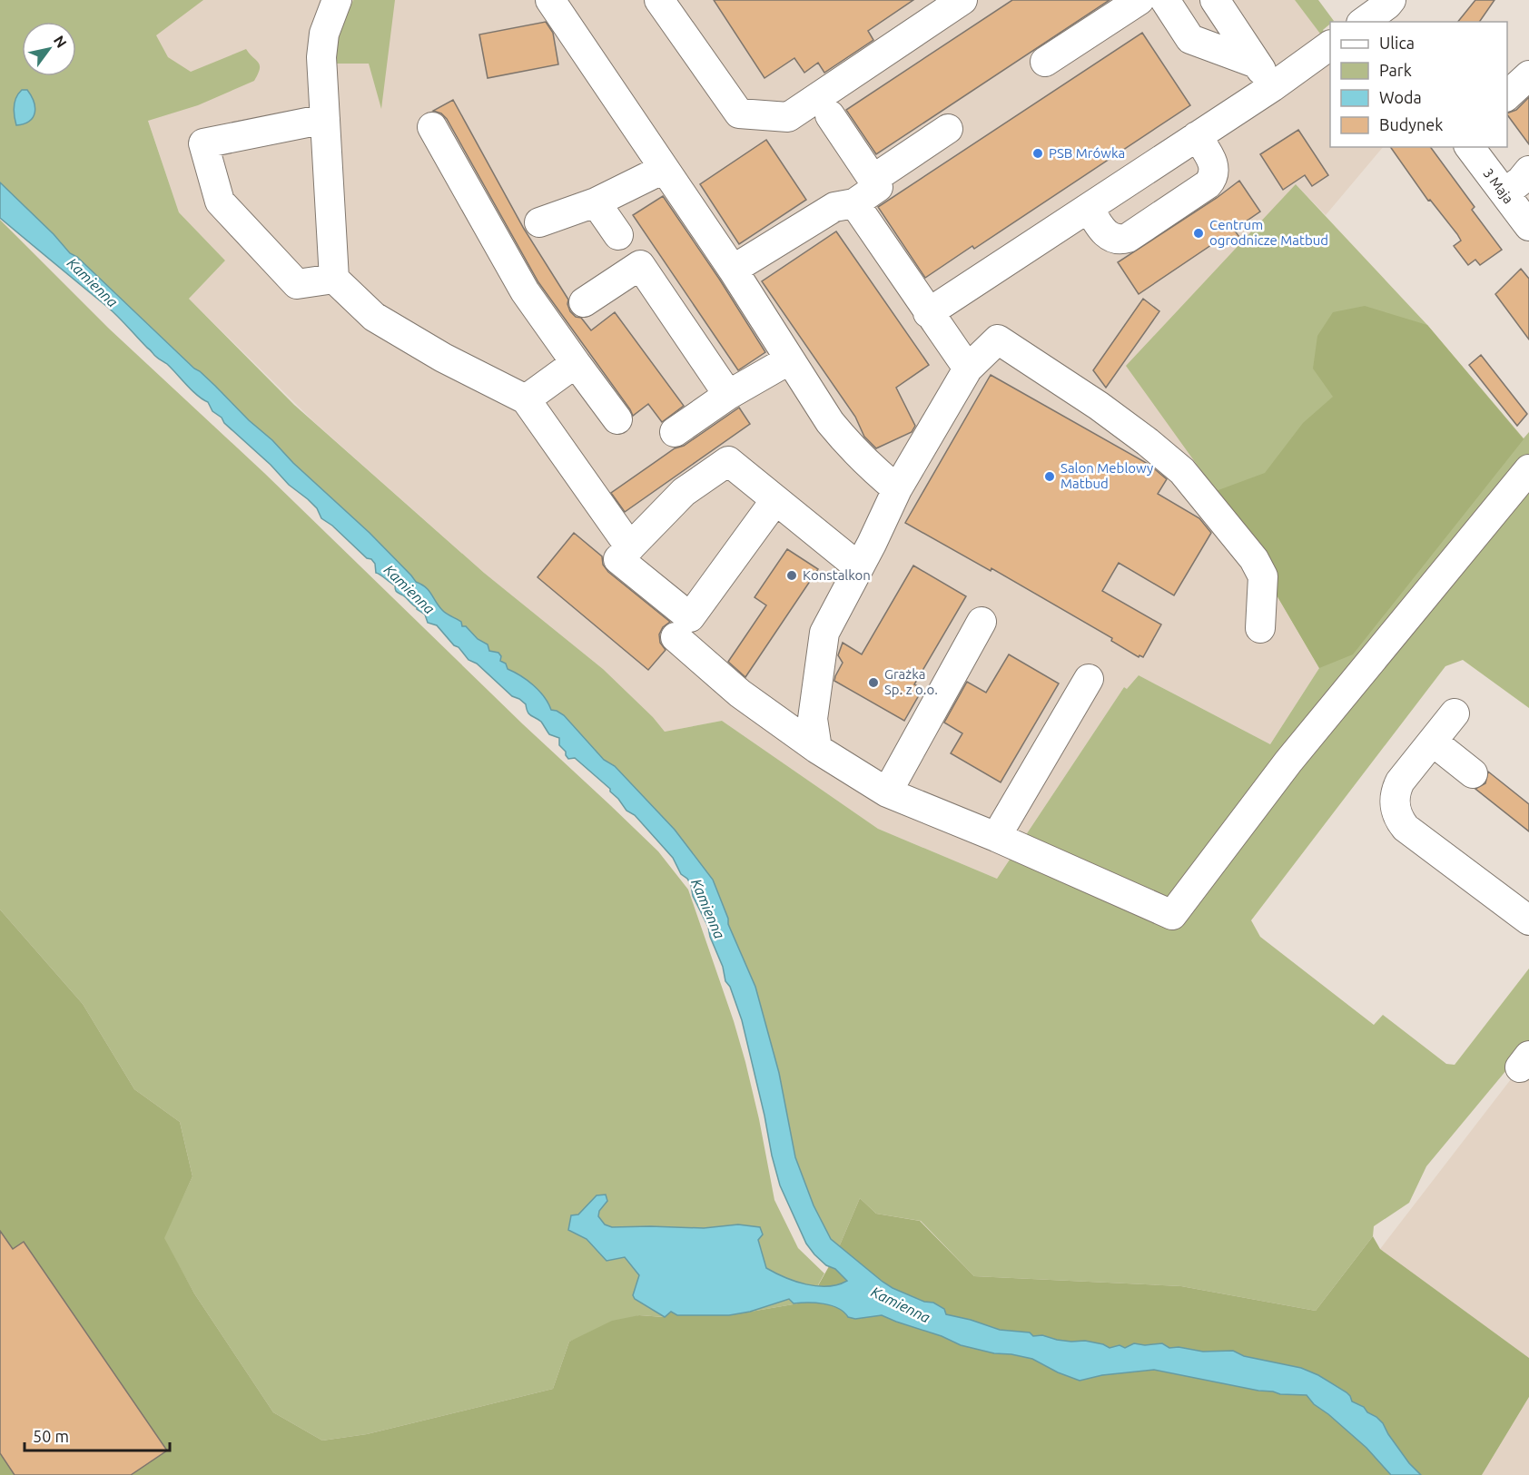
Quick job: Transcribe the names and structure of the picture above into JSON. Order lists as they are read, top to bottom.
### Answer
{
  "streets": {
    "street": ["3 Maja"]
  },
  "water": ["Kamienna"],
  "places": [
    "PSB Mrówka",
    "Centrum ogrodnicze Matbud",
    "Salon Meblowy Matbud",
    "Konstalkon",
    "Grażka Sp. z o.o."
  ],
  "legend": [
    "Ulica",
    "Park",
    "Woda",
    "Budynek"
  ],
  "scale_bar": "50 m",
  "north": "top right"
}
